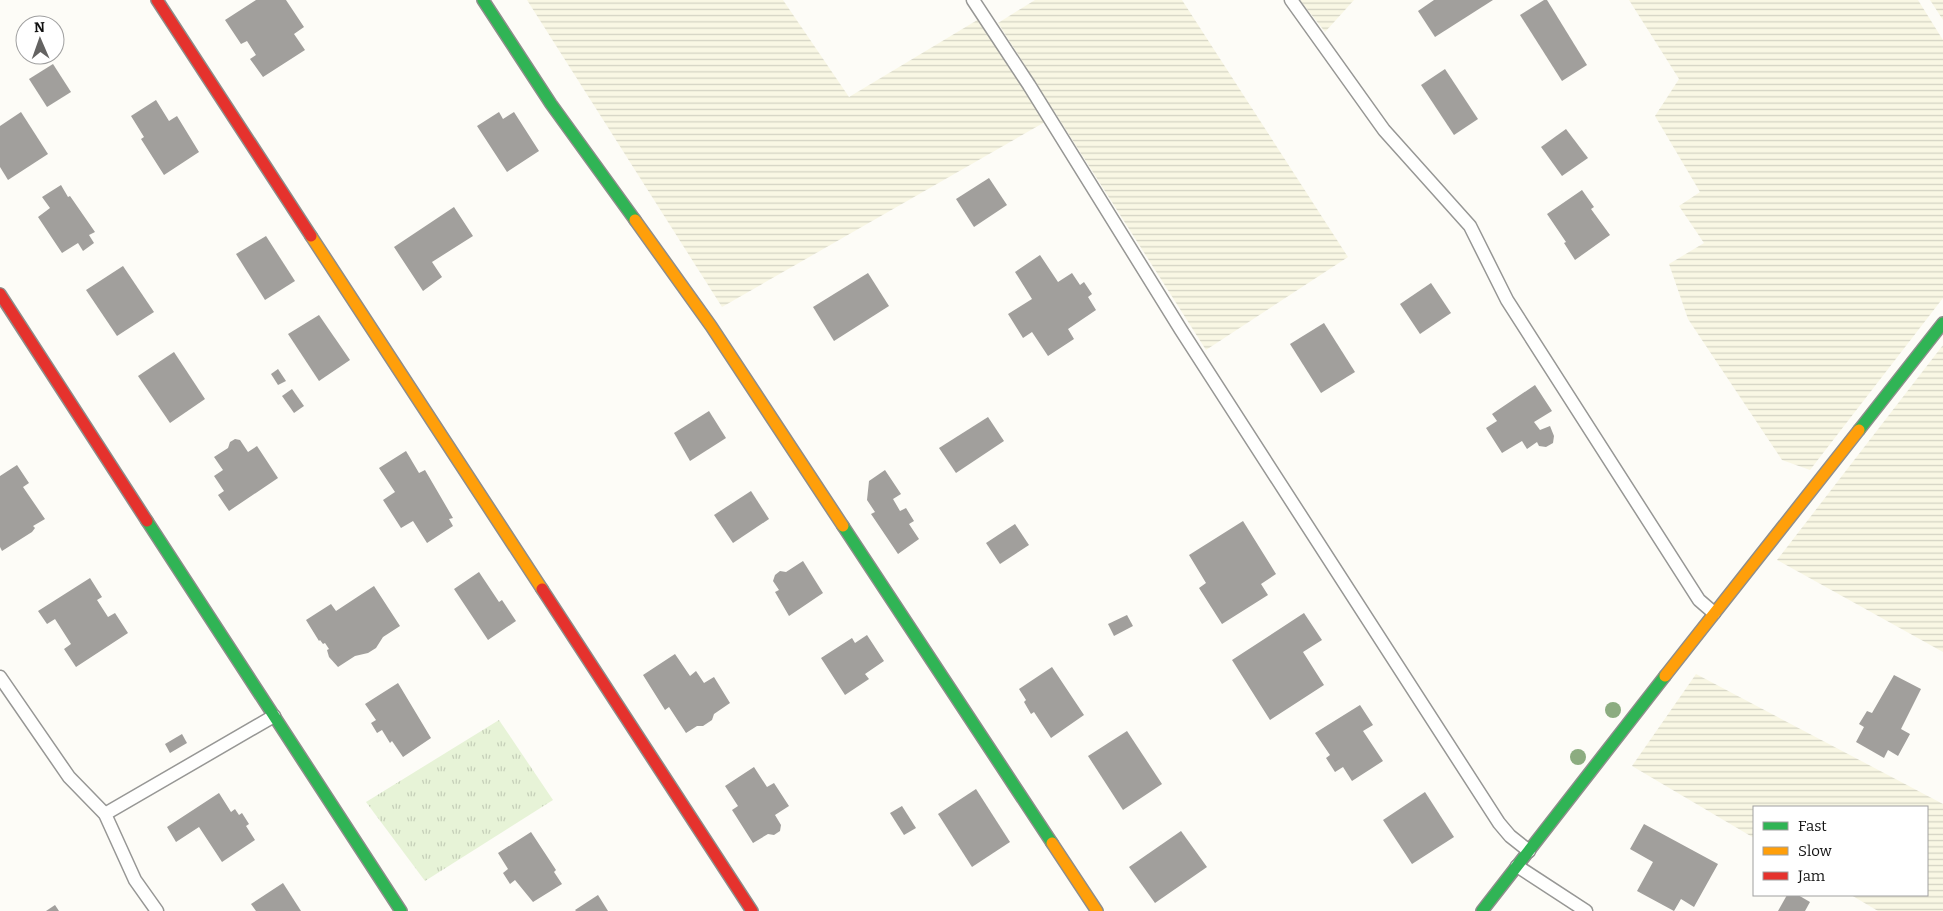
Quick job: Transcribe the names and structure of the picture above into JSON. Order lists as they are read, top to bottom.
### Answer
{
  "legend": ["Fast", "Slow", "Jam"],
  "north": "top"
}
